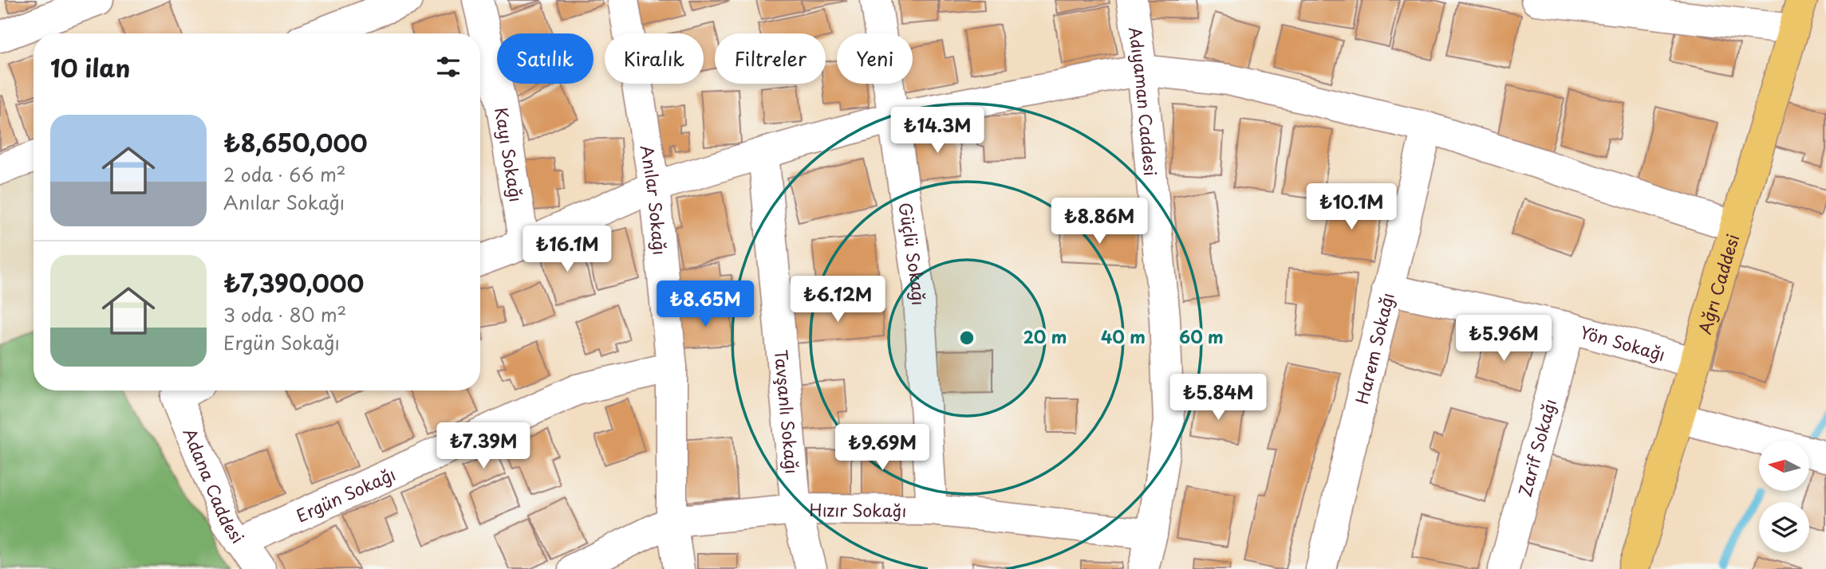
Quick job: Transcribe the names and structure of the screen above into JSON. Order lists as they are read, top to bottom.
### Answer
{
  "streets": {
    "main road": ["Ağrı Caddesi"],
    "street": [
      "Adıyaman Caddesi",
      "Kayı Sokağı",
      "Anılar Sokağı",
      "Güçlü Sokağı",
      "Yön Sokağı",
      "Harem Sokağı",
      "Tavşanlı Sokağı",
      "Zarif Sokağı",
      "Adana Caddesi",
      "Ergün Sokağı",
      "Hızır Sokağı"
    ]
  },
  "crossings": [
    ["Adıyaman Caddesi", "Hızır Sokağı"],
    ["Anılar Sokağı", "Ergün Sokağı"],
    ["Anılar Sokağı", "Hızır Sokağı"],
    ["Güçlü Sokağı", "Hızır Sokağı"],
    ["Ağrı Caddesi", "Yön Sokağı"],
    ["Yön Sokağı", "Harem Sokağı"],
    ["Yön Sokağı", "Zarif Sokağı"],
    ["Tavşanlı Sokağı", "Hızır Sokağı"],
    ["Adana Caddesi", "Ergün Sokağı"]
  ],
  "north": "left",
  "page": {
    "chip": [
      "Satılık",
      "Kiralık",
      "Filtreler",
      "Yeni"
    ],
    "heading": "10 ilan",
    "list": [
      {
        "name": "₺8,650,000",
        "note": "2 oda · 66 m² · Anılar Sokağı"
      },
      {
        "name": "₺7,390,000",
        "note": "3 oda · 80 m² · Ergün Sokağı"
      }
    ],
    "price": [
      "₺14.3M",
      "₺10.1M",
      "₺8.86M",
      "₺16.1M",
      "₺6.12M",
      "₺8.65M",
      "₺5.96M",
      "₺5.84M",
      "₺7.39M",
      "₺9.69M"
    ]
  },
  "rings": ["20 m", "40 m", "60 m"]
}
